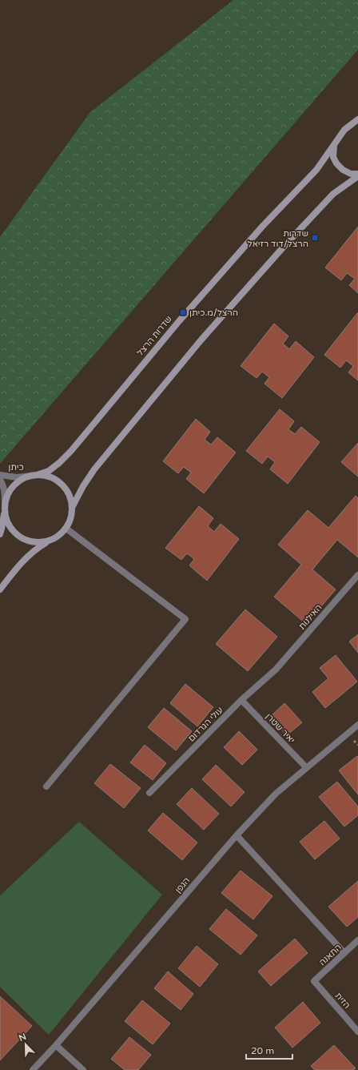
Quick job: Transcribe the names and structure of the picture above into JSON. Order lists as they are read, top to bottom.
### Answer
{
  "streets": {
    "main road": ["שדרות הרצל"],
    "street": [
      "כיתן",
      "האילנות",
      "עולי הגרדום",
      "יאיר שטרן",
      "הגפן",
      "התאנה",
      "הזית"
    ]
  },
  "crossings": [
    ["שדרות הרצל", "כיתן"],
    ["האילנות", "עולי הגרדום"],
    ["עולי הגרדום", "יאיר שטרן"],
    ["יאיר שטרן", "הגפן"],
    ["התאנה", "הזית"]
  ],
  "places": {
    "transit": ["שדרות הרצל/דוד רזיאל", "הרצל/מ.כיתן"]
  },
  "scale_bar": "20 m",
  "north": "top left"
}
